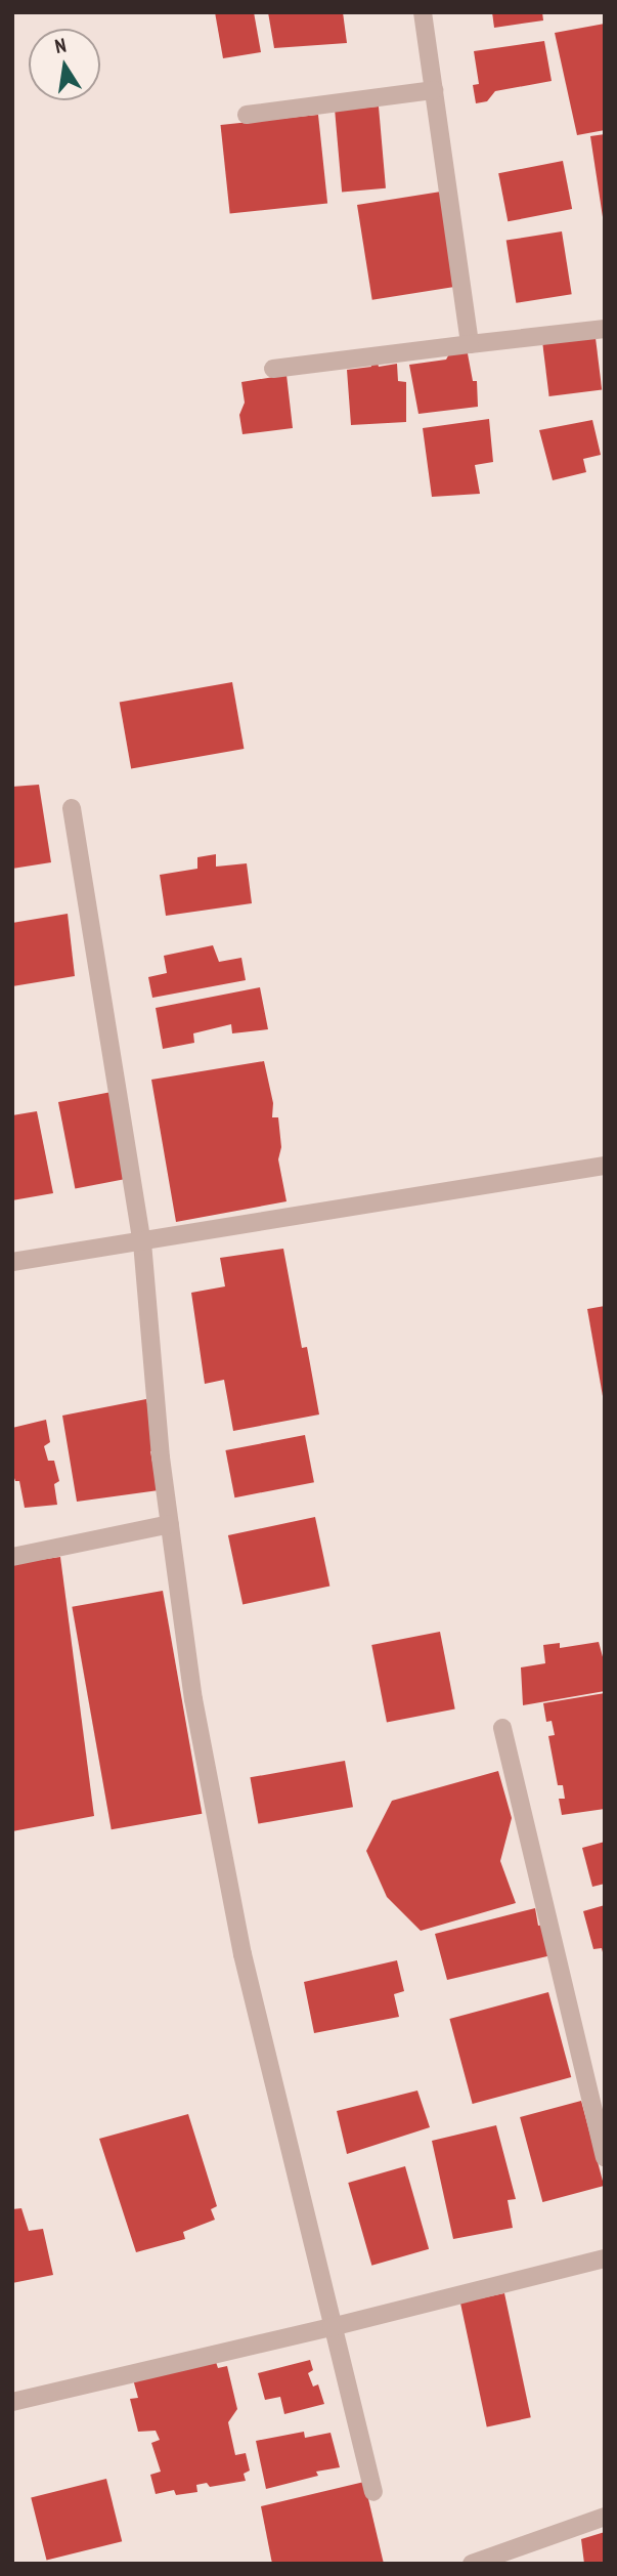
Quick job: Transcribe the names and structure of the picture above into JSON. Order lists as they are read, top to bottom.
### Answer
{
  "north": "top"
}
